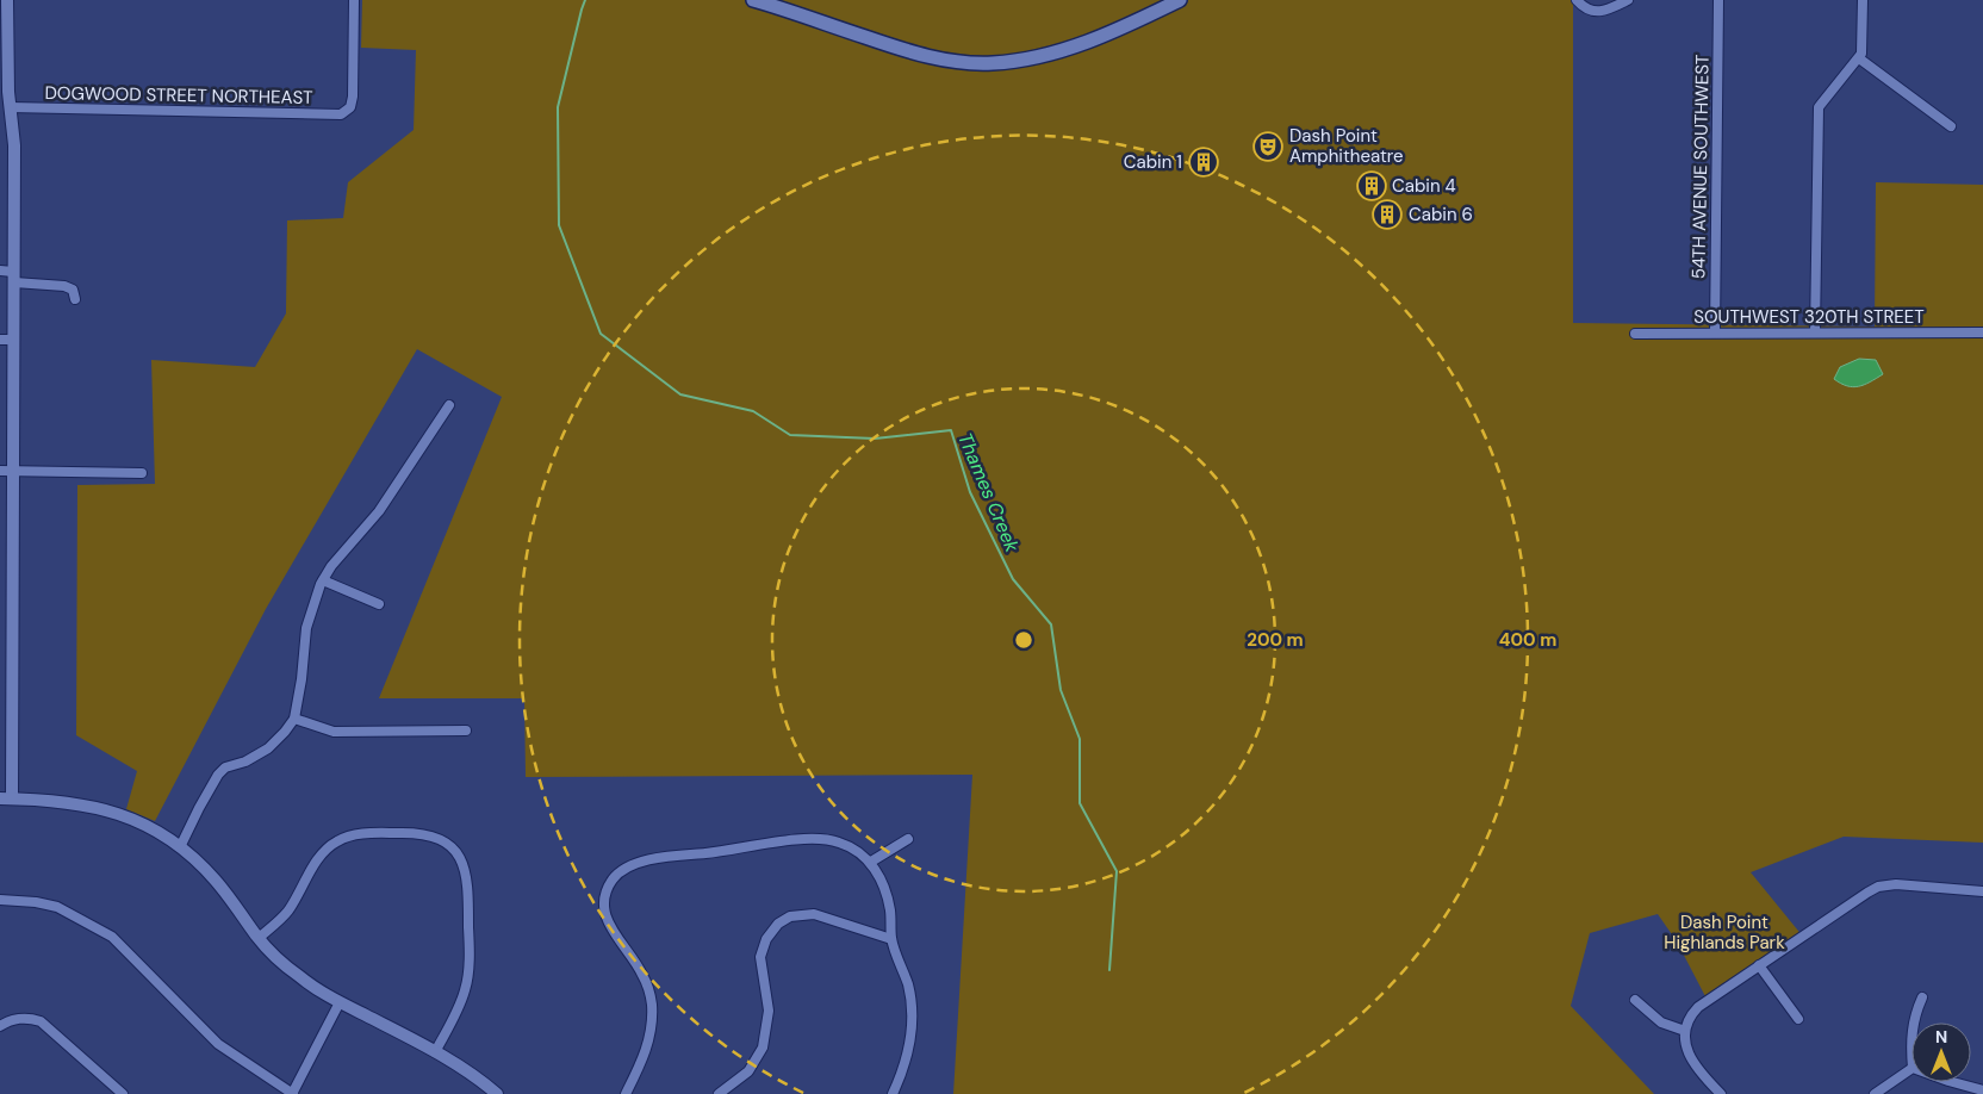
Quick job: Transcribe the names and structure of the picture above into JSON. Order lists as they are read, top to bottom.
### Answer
{
  "streets": {
    "street": ["DOGWOOD STREET NORTHEAST", "54TH AVENUE SOUTHWEST", "SOUTHWEST 320TH STREET"]
  },
  "crossings": [
    ["54TH AVENUE SOUTHWEST", "SOUTHWEST 320TH STREET"]
  ],
  "water": ["Thames Creek"],
  "parks": ["Dash Point Highlands Park"],
  "places": {
    "theatre": ["Dash Point Amphitheatre"],
    "building": ["Cabin 1", "Cabin 4", "Cabin 6"]
  },
  "north": "top",
  "rings": ["200 m", "400 m"]
}
